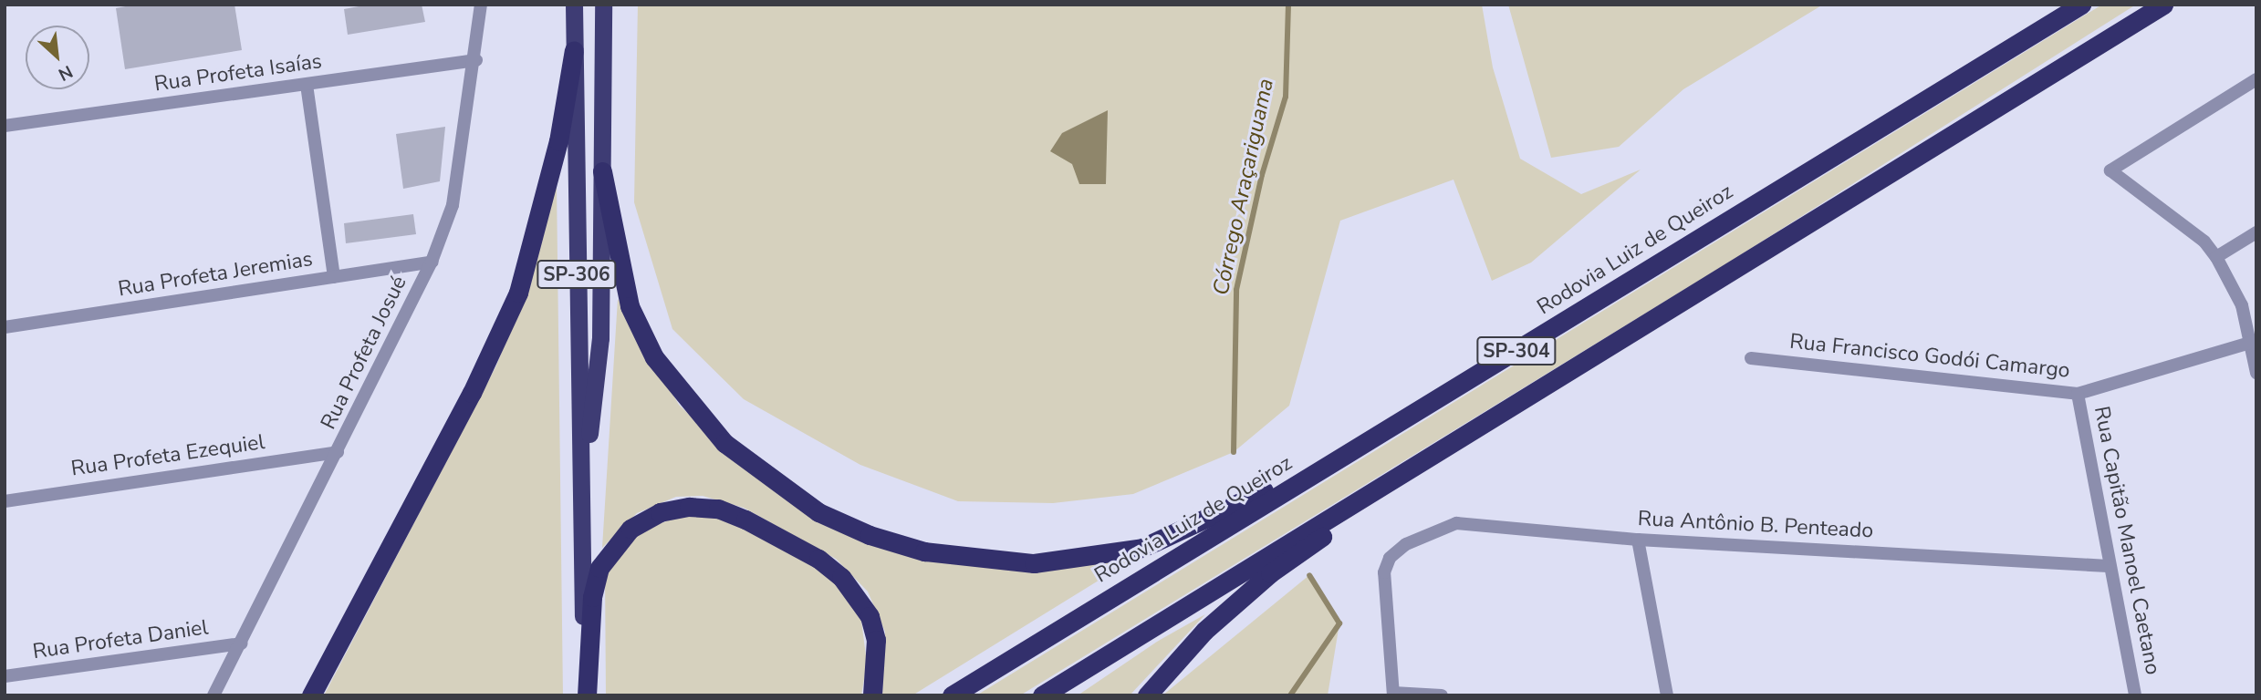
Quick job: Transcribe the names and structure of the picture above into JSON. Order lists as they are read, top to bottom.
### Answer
{
  "streets": {
    "highway": ["Rodovia Luiz de Queiroz", "SP-306", "SP-304"],
    "street": [
      "Rua Profeta Isaías",
      "Rua Profeta Jeremias",
      "Rua Profeta Josué",
      "Rua Francisco Godói Camargo",
      "Rua Profeta Ezequiel",
      "Rua Antônio B. Penteado",
      "Rua Capitão Manoel Caetano",
      "Rua Profeta Daniel"
    ]
  },
  "crossings": [
    ["Rua Profeta Isaías", "Rua Profeta Josué"],
    ["Rua Profeta Jeremias", "Rua Profeta Josué"],
    ["Rua Profeta Josué", "Rua Profeta Ezequiel"],
    ["Rua Profeta Josué", "Rua Profeta Daniel"],
    ["Rua Francisco Godói Camargo", "Rua Capitão Manoel Caetano"],
    ["Rua Antônio B. Penteado", "Rua Capitão Manoel Caetano"]
  ],
  "water": ["Córrego Araçariguama"],
  "north": "bottom right"
}
